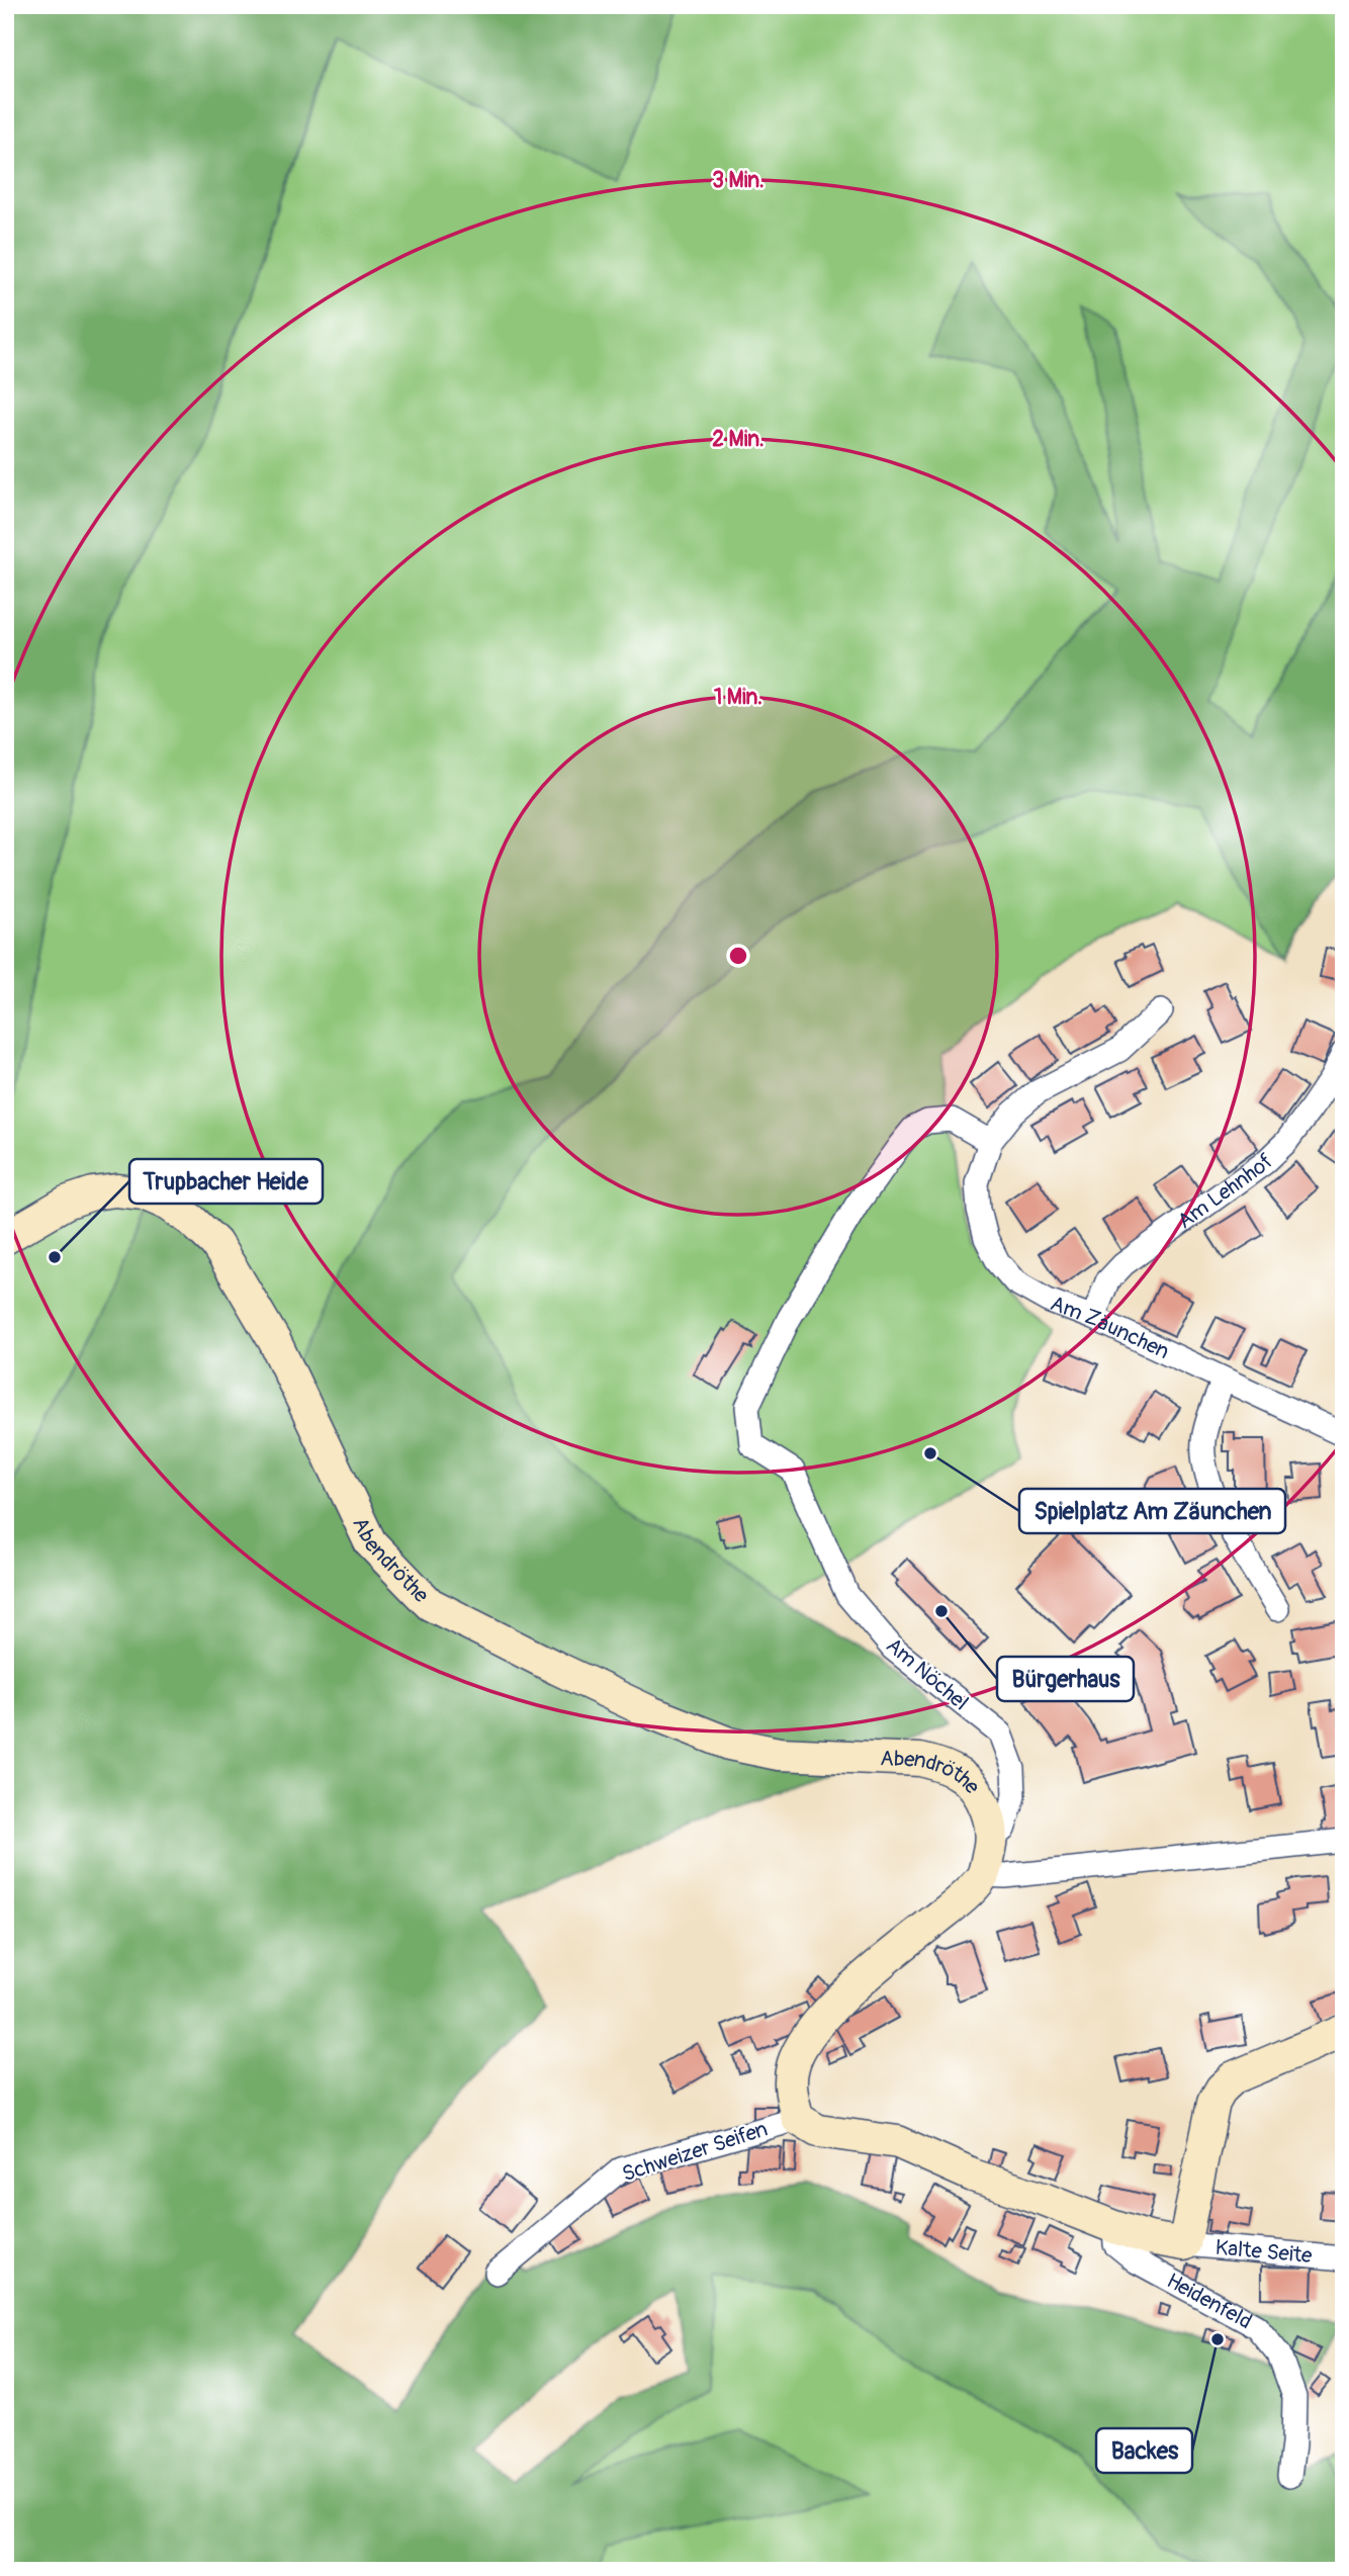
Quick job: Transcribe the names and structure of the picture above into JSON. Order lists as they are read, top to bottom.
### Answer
{
  "streets": {
    "street": [
      "Am Lehnhof",
      "Am Zäunchen",
      "Abendröthe",
      "Am Nöchel",
      "Schweizer Seifen",
      "Kalte Seite",
      "Heidenfeld"
    ]
  },
  "crossings": [
    ["Am Lehnhof", "Am Zäunchen"],
    ["Am Zäunchen", "Am Nöchel"],
    ["Abendröthe", "Am Nöchel"]
  ],
  "places": [
    "Trupbacher Heide",
    "Spielplatz Am Zäunchen",
    "Bürgerhaus",
    "Backes"
  ],
  "rings": ["3 Min.", "2 Min.", "1 Min."]
}
